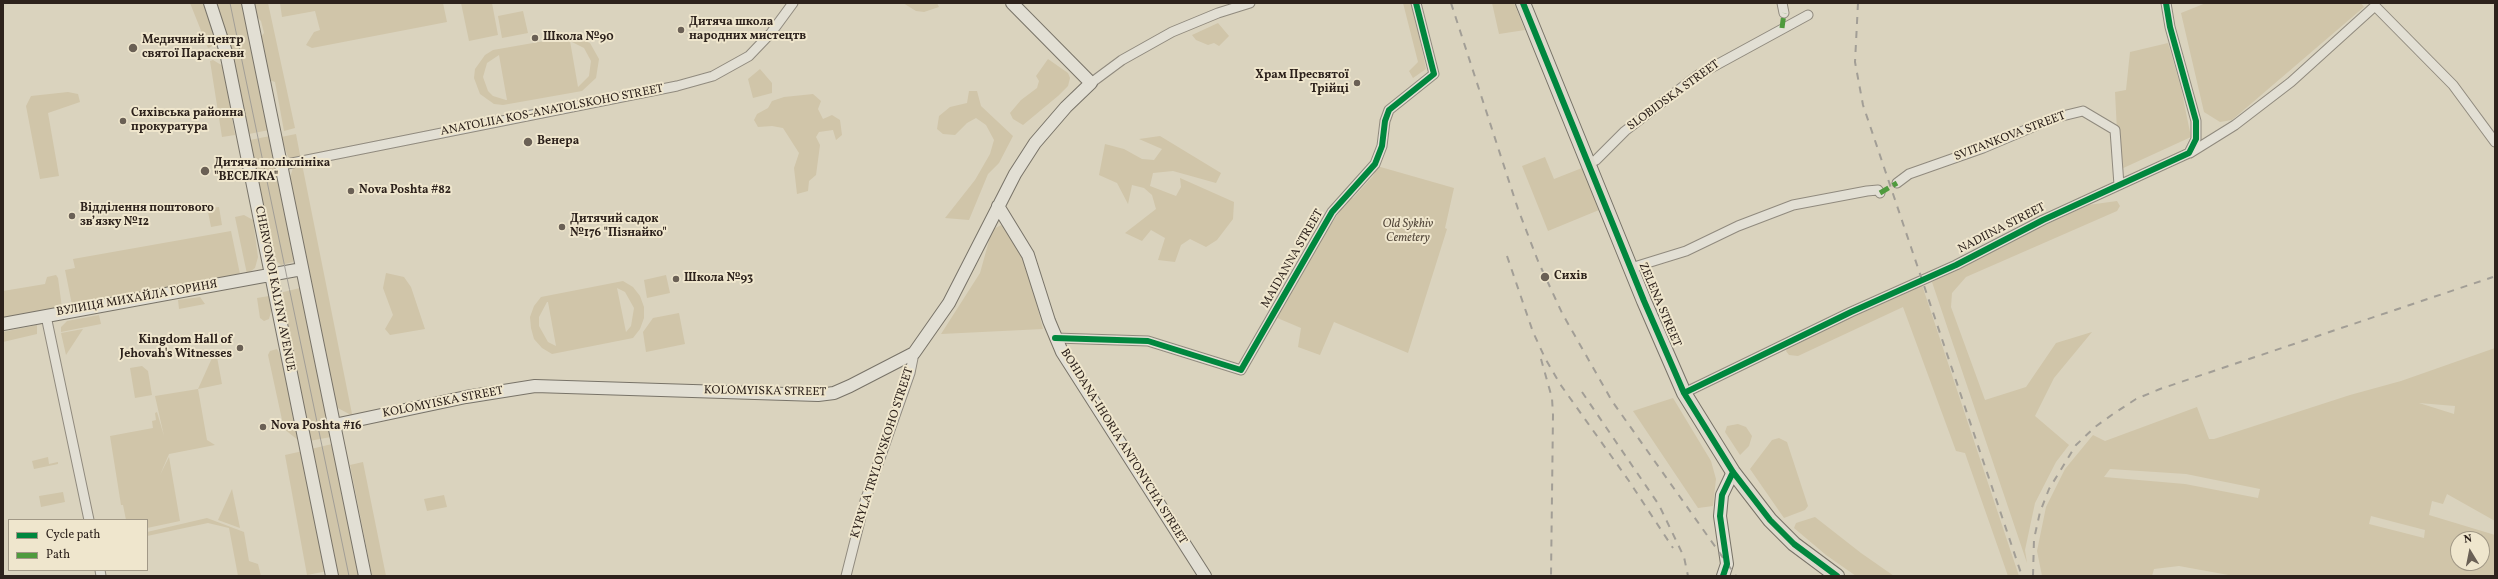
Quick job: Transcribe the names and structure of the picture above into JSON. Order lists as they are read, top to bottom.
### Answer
{
  "streets": {
    "main road": [
      "CHERVONOI KALYNY AVENUE",
      "ВУЛИЦЯ МИХАЙЛА ГОРИНЯ",
      "ZELENA STREET",
      "KOLOMYISKA STREET",
      "BOHDANA-IHORIA ANTONYCHA STREET"
    ],
    "street": [
      "SLOBIDSKA STREET",
      "ANATOLIIA KOS-ANATOLSKOHO STREET",
      "SVITANKOVA STREET",
      "NADIINA STREET",
      "MAIDANNA STREET",
      "KYRYLA TRYLOVSKOHO STREET"
    ]
  },
  "crossings": [
    ["SLOBIDSKA STREET", "ZELENA STREET"],
    ["SVITANKOVA STREET", "NADIINA STREET"],
    ["NADIINA STREET", "ZELENA STREET"],
    ["MAIDANNA STREET", "BOHDANA-IHORIA ANTONYCHA STREET"],
    ["CHERVONOI KALYNY AVENUE", "ВУЛИЦЯ МИХАЙЛА ГОРИНЯ"],
    ["KOLOMYISKA STREET", "BOHDANA-IHORIA ANTONYCHA STREET"],
    ["KOLOMYISKA STREET", "KYRYLA TRYLOVSKOHO STREET"]
  ],
  "parks": ["Old Sykhiv Cemetery"],
  "places": [
    "Дитяча школа народних мистецтв",
    "Школа №90",
    "Медичний центр святої Параскеви",
    "Храм Пресвятої Трійці",
    "Сихівська районна прокуратура",
    "Венера",
    "Дитяча поліклініка \"ВЕСЕЛКА\"",
    "Nova Poshta #82",
    "Відділення поштового зв’язку №12",
    "Дитячий садок №176 \"Пізнайко\"",
    "Сихів",
    "Школа №93",
    "Kingdom Hall of Jehovah's Witnesses",
    "Nova Poshta #16"
  ],
  "legend": ["Cycle path", "Path"],
  "north": "top"
}
